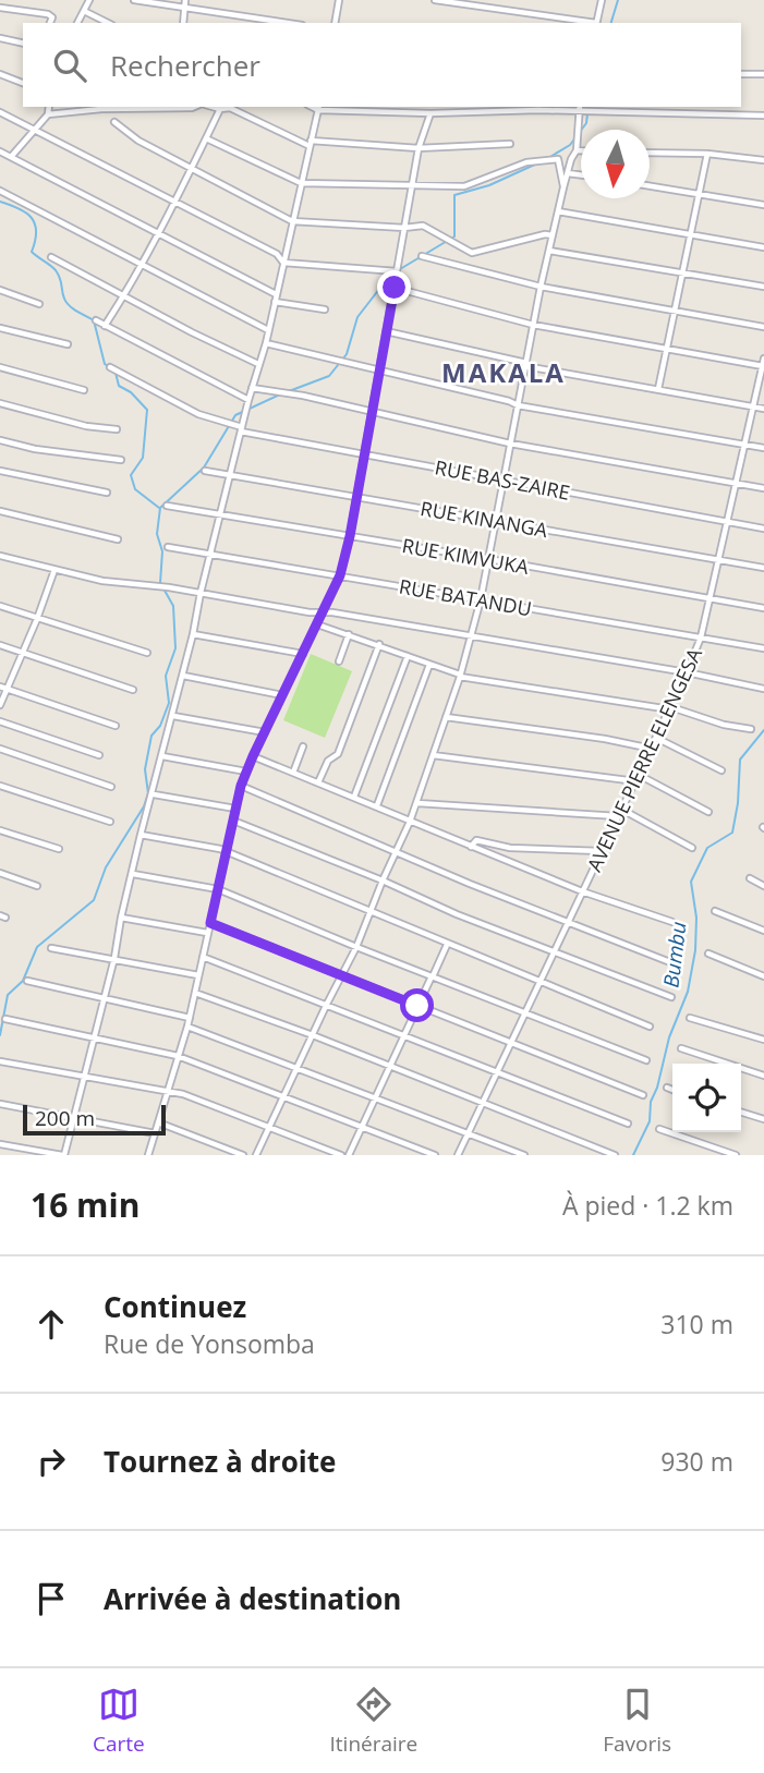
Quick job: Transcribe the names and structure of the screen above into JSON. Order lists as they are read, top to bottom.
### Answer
{
  "streets": {
    "street": [
      "RUE BAS-ZAIRE",
      "RUE KINANGA",
      "RUE KIMVUKA",
      "RUE BATANDU",
      "AVENUE PIERRE ELENGESA"
    ]
  },
  "crossings": [
    ["RUE BAS-ZAIRE", "AVENUE PIERRE ELENGESA"],
    ["RUE KINANGA", "AVENUE PIERRE ELENGESA"],
    ["RUE KIMVUKA", "AVENUE PIERRE ELENGESA"],
    ["RUE BATANDU", "AVENUE PIERRE ELENGESA"]
  ],
  "districts": ["MAKALA"],
  "water": ["Bumbu"],
  "scale_bar": "200 m",
  "north": "bottom",
  "page": {
    "search": "Rechercher",
    "scale": "200 m",
    "heading": ["16 min", "À pied · 1.2 km"],
    "list": [
      ["Continuez", "Rue de Yonsomba", "310 m"],
      ["Tournez à droite", "930 m"],
      "Arrivée à destination"
    ],
    "nav": ["Carte", "Itinéraire", "Favoris"]
  }
}
